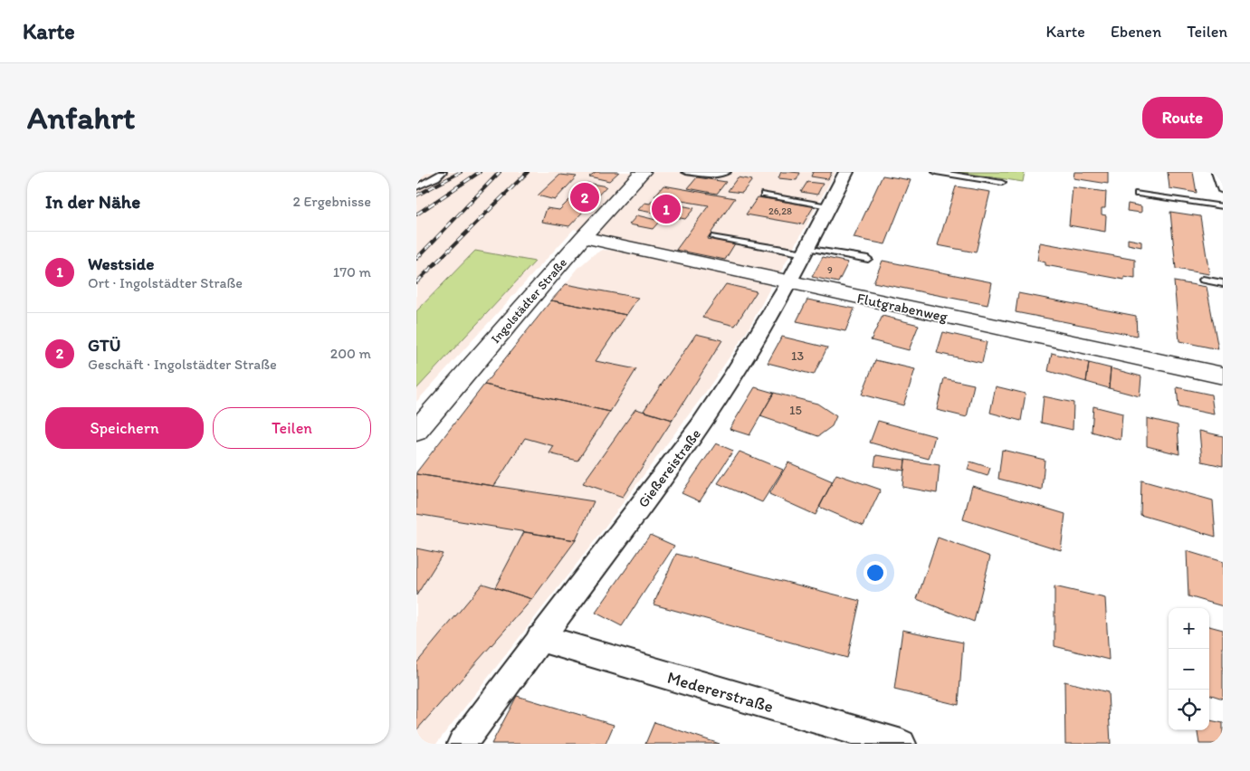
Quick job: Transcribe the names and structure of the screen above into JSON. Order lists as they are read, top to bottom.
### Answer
{
  "streets": {
    "street": [
      "Ingolstädter Straße",
      "Flutgrabenweg",
      "Gießereistraße",
      "Medererstraße"
    ]
  },
  "crossings": [
    ["Ingolstädter Straße", "Flutgrabenweg"],
    ["Flutgrabenweg", "Gießereistraße"],
    ["Gießereistraße", "Medererstraße"]
  ],
  "house_numbers": [
    "26,28",
    "9",
    "13",
    "15"
  ],
  "page": {
    "header": "Karte",
    "nav": ["Karte", "Ebenen", "Teilen"],
    "buttons": [
      "Route",
      ["Speichern", "Teilen"]
    ],
    "title": "Anfahrt",
    "heading": ["In der Nähe", "2 Ergebnisse"],
    "pins": ["2", "1"],
    "list": [
      {
        "mark": "1",
        "name": "Westside",
        "note": "Ort · Ingolstädter Straße",
        "value": "170 m"
      },
      {
        "mark": "2",
        "name": "GTÜ",
        "note": "Geschäft · Ingolstädter Straße",
        "value": "200 m"
      }
    ],
    "map_buttons": ["+", "−"]
  }
}
